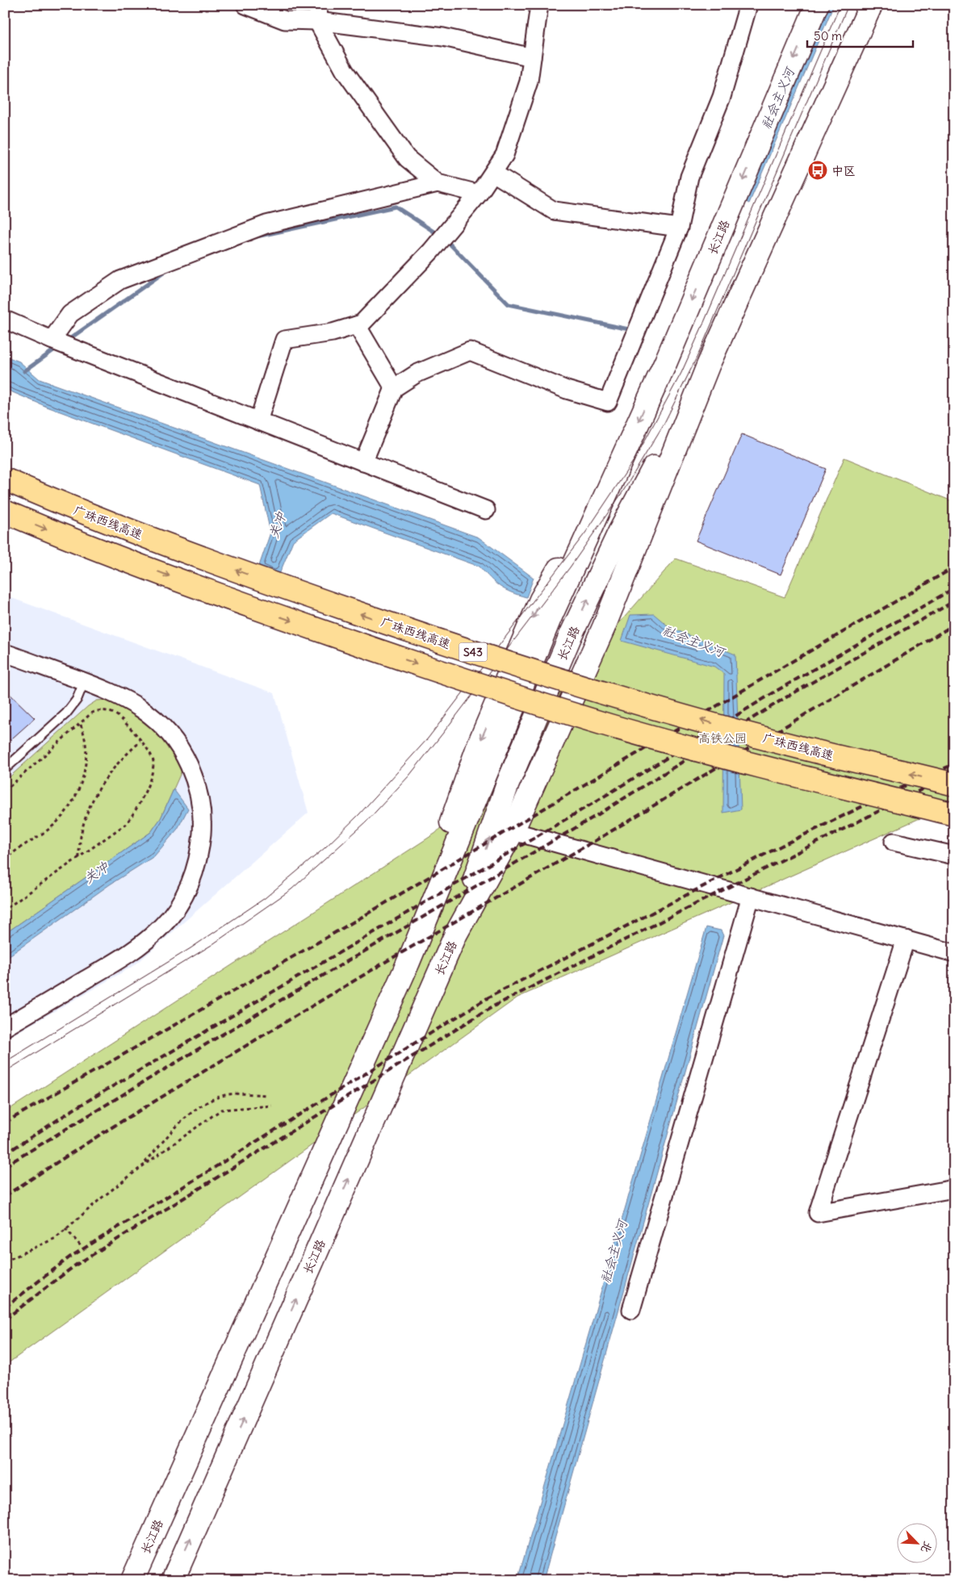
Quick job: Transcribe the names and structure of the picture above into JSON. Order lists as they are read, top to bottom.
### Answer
{
  "streets": {
    "highway": ["广珠西线高速", "S43"],
    "main road": ["长江路"]
  },
  "water": ["社会主义河", "关冲"],
  "parks": ["高铁公园"],
  "places": {
    "bus stop": ["中区"]
  },
  "scale_bar": "50 m",
  "north": "bottom right"
}
